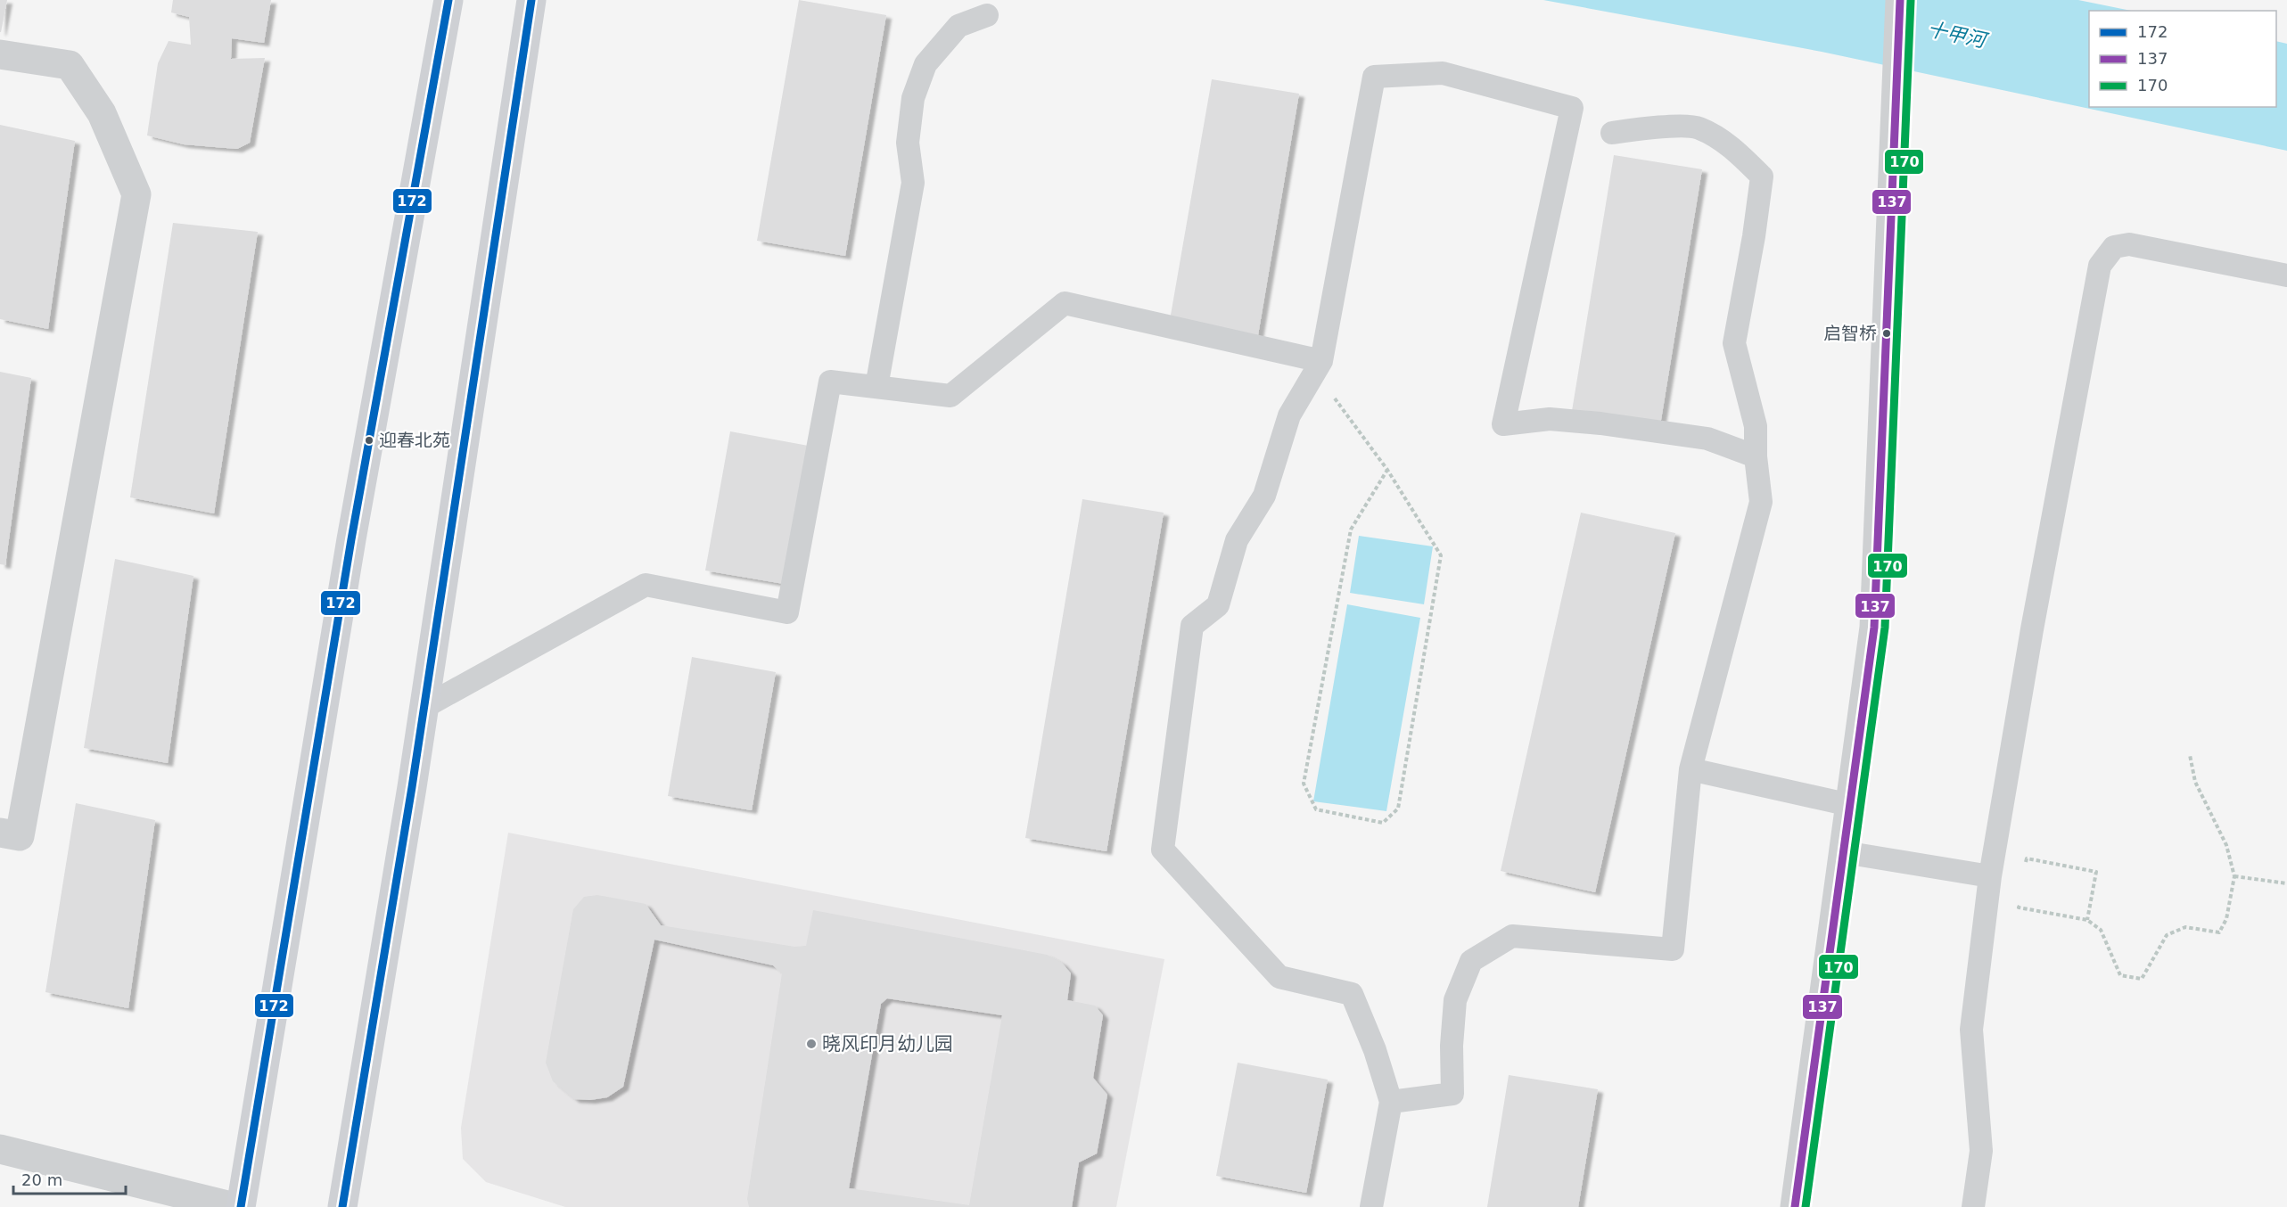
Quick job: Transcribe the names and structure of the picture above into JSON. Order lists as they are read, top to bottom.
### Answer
{
  "water": ["十甲河"],
  "places": ["启智桥", "迎春北苑", "晓风印月幼儿园"],
  "lines": ["transit line 172", "transit line 137", "transit line 170"],
  "legend": ["172", "137", "170"],
  "scale_bar": "20 m"
}
